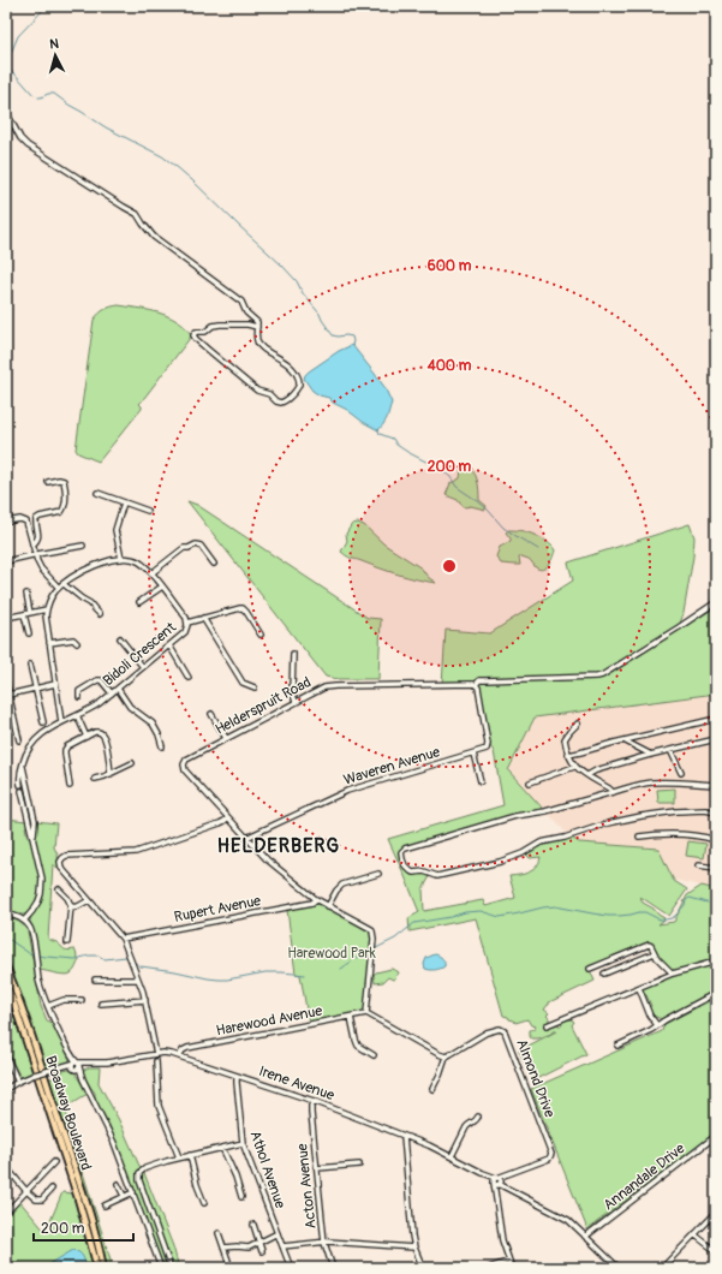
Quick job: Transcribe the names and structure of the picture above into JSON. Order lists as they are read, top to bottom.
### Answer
{
  "streets": {
    "main road": ["Broadway Boulevard"],
    "street": [
      "Bidoli Crescent",
      "Helderspruit Road",
      "Waveren Avenue",
      "Rupert Avenue",
      "Harewood Avenue",
      "Almond Drive",
      "Irene Avenue",
      "Athol Avenue",
      "Annandale Drive",
      "Acton Avenue"
    ]
  },
  "crossings": [
    ["Helderspruit Road", "Waveren Avenue"],
    ["Harewood Avenue", "Irene Avenue"],
    ["Almond Drive", "Irene Avenue"],
    ["Irene Avenue", "Athol Avenue"],
    ["Irene Avenue", "Annandale Drive"],
    ["Irene Avenue", "Acton Avenue"]
  ],
  "districts": ["HELDERBERG"],
  "parks": ["Harewood Park"],
  "scale_bar": "200 m",
  "north": "top",
  "rings": ["600 m", "400 m", "200 m"]
}
